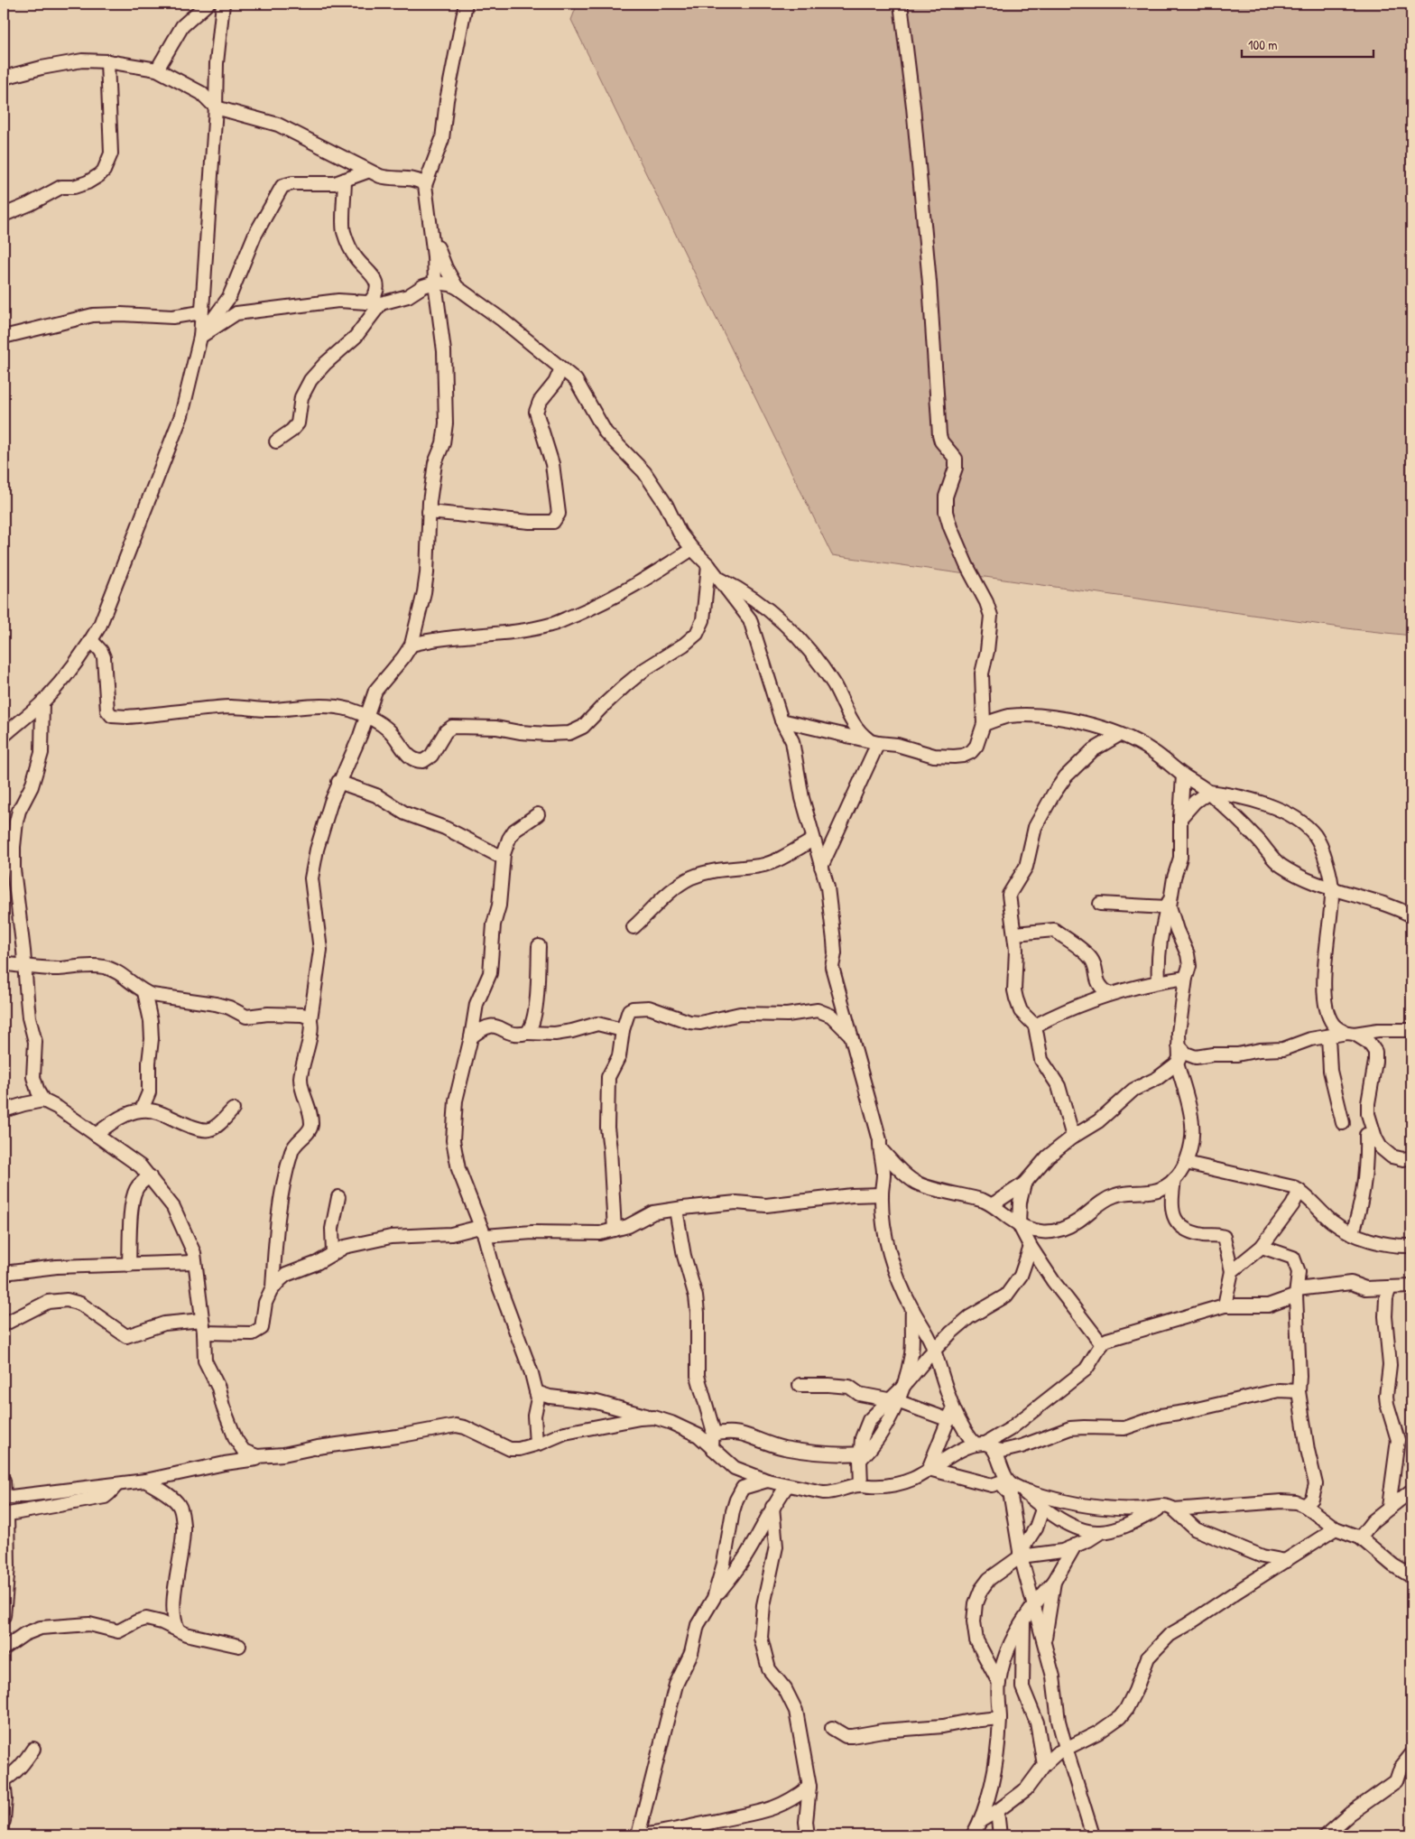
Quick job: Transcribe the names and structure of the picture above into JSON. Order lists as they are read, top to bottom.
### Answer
{
  "scale_bar": "100 m"
}
